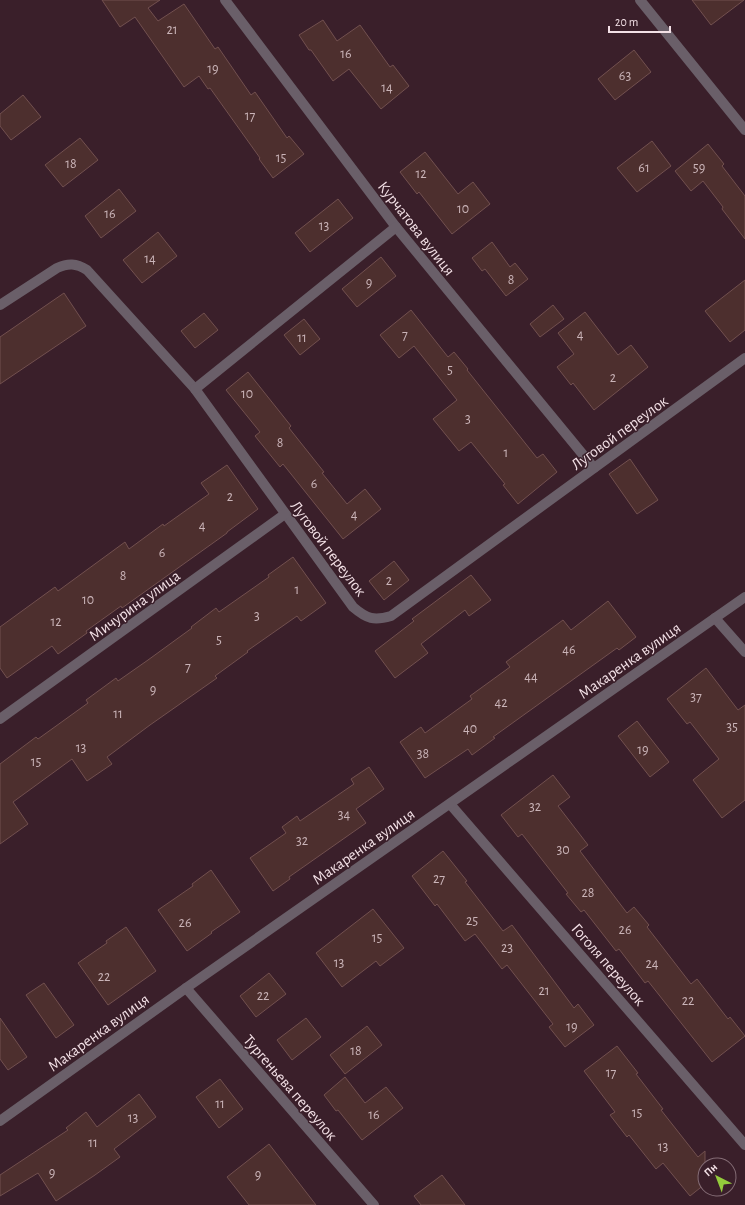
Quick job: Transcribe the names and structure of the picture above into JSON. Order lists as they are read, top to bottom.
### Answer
{
  "streets": {
    "street": [
      "Курчатова вулиця",
      "Луговой переулок",
      "Мичурина улица",
      "Макаренка вулиця",
      "Гоголя переулок",
      "Тургеньева переулок"
    ]
  },
  "crossings": [
    ["Курчатова вулиця", "Луговой переулок"],
    ["Луговой переулок", "Мичурина улица"],
    ["Макаренка вулиця", "Гоголя переулок"],
    ["Макаренка вулиця", "Тургеньева переулок"]
  ],
  "house_numbers": [
    "21",
    "16",
    "19",
    "63",
    "14",
    "17",
    "15",
    "18",
    "61",
    "59",
    "12",
    "10",
    "16",
    "13",
    "14",
    "8",
    "9",
    "7",
    "4",
    "11",
    "5",
    "2",
    "10",
    "3",
    "8",
    "1",
    "6",
    "2",
    "4",
    "4",
    "6",
    "8",
    "2",
    "1",
    "10",
    "3",
    "12",
    "5",
    "46",
    "7",
    "44",
    "9",
    "37",
    "42",
    "11",
    "35",
    "40",
    "13",
    "19",
    "38",
    "15",
    "32",
    "34",
    "32",
    "30",
    "27",
    "28",
    "25",
    "26",
    "26",
    "15",
    "23",
    "13",
    "24",
    "22",
    "21",
    "22",
    "22",
    "19",
    "18",
    "17",
    "11",
    "15",
    "16",
    "13",
    "11",
    "13",
    "9",
    "9"
  ],
  "scale_bar": "20 m",
  "north": "top left"
}
